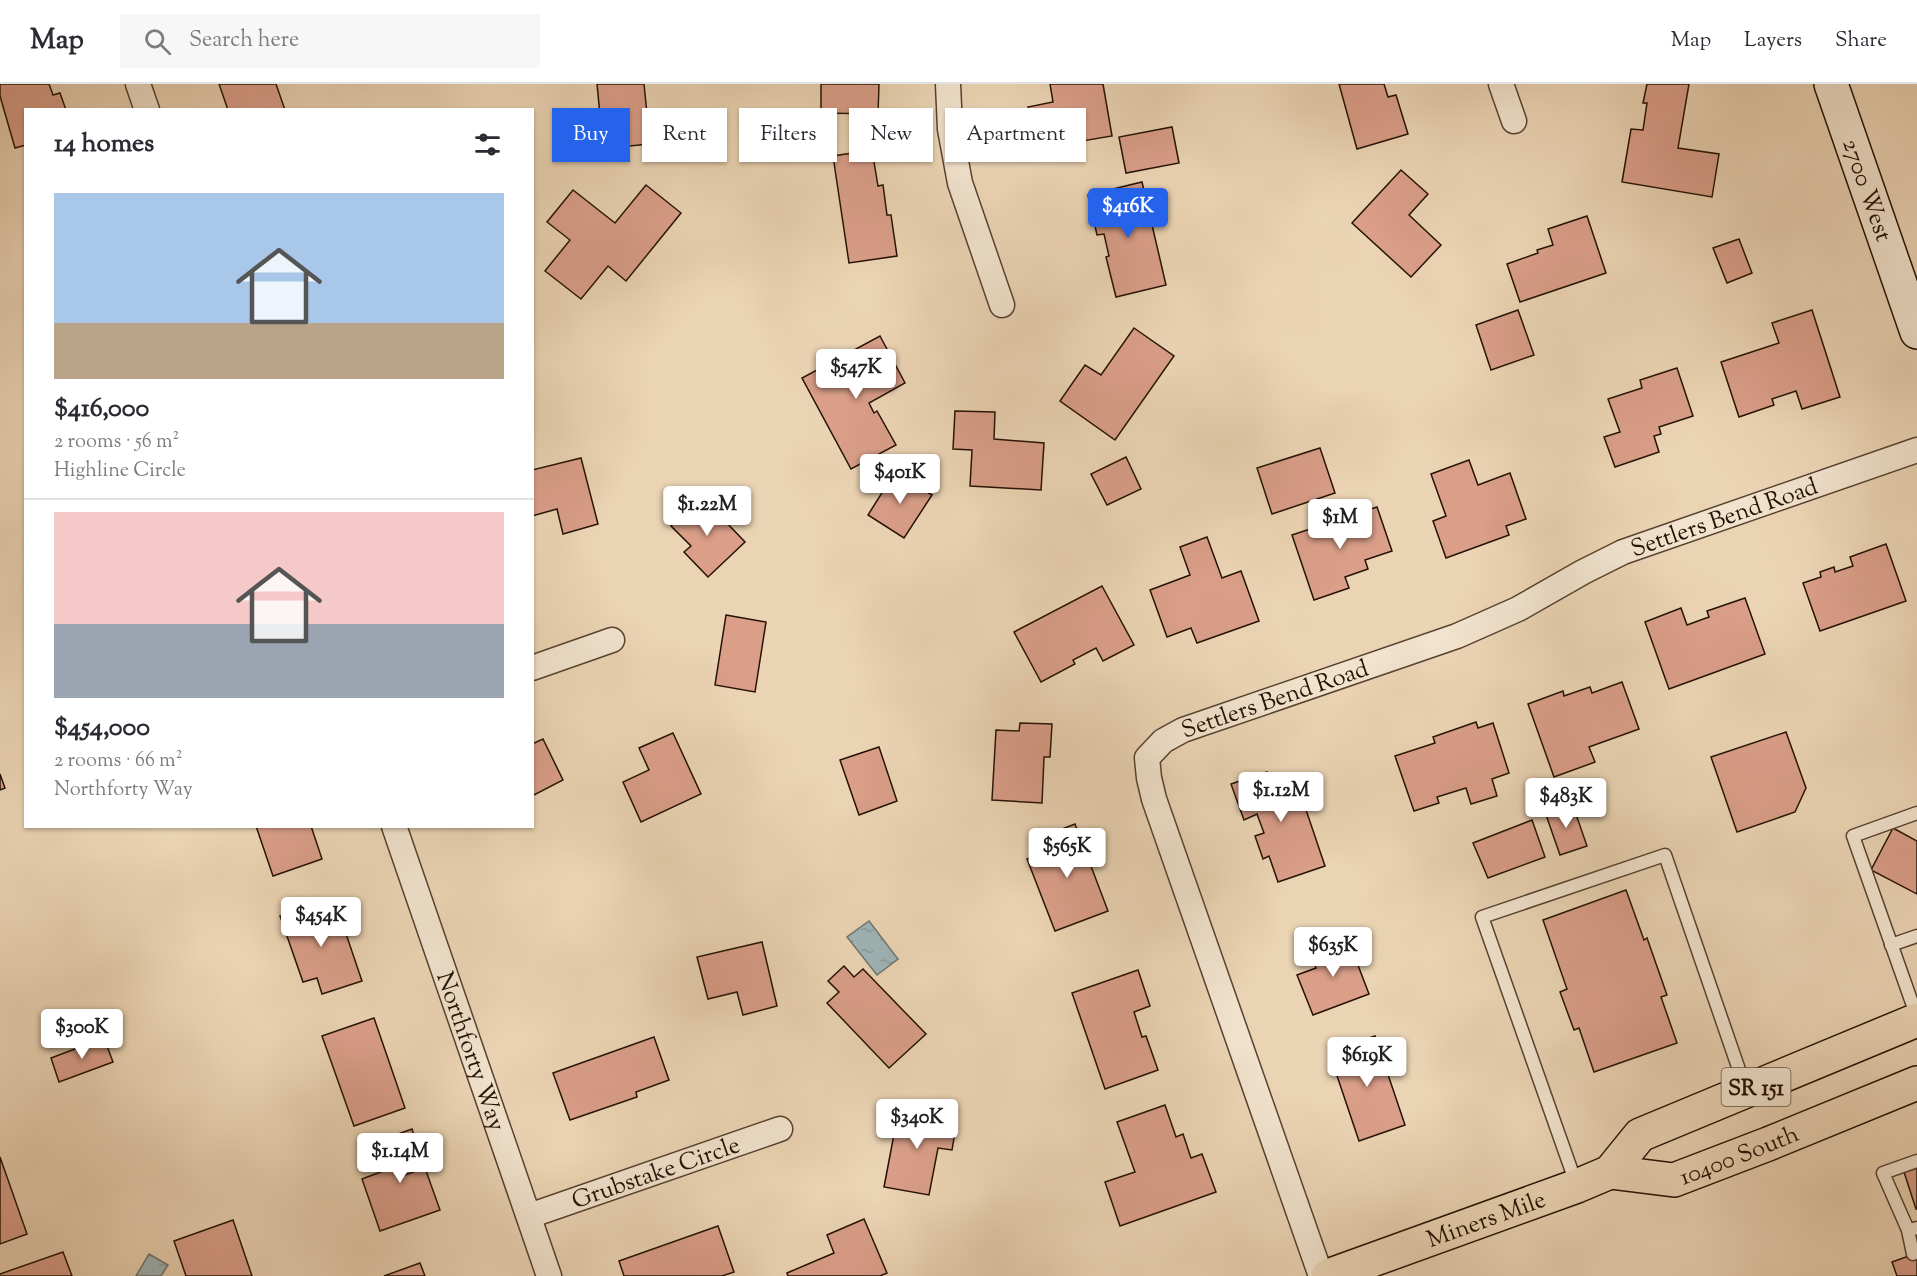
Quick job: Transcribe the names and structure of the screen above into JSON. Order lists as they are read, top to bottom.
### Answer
{
  "streets": {
    "main road": [
      "2700 West",
      "SR 151",
      "10400 South",
      "Miners Mile"
    ],
    "street": ["Settlers Bend Road", "Northforty Way", "Grubstake Circle"]
  },
  "crossings": [
    ["Northforty Way", "Grubstake Circle"],
    ["SR 151", "10400 South"],
    ["SR 151", "Miners Mile"],
    ["10400 South", "Miners Mile"]
  ],
  "page": {
    "header": "Map",
    "search": "Search here",
    "nav": ["Map", "Layers", "Share"],
    "chip": [
      "Buy",
      "Rent",
      "Filters",
      "New",
      "Apartment"
    ],
    "heading": "14 homes",
    "list": [
      {
        "name": "$416,000",
        "note": "2 rooms · 56 m² · Highline Circle"
      },
      {
        "name": "$454,000",
        "note": "2 rooms · 66 m² · Northforty Way"
      }
    ],
    "price": [
      "$416K",
      "$547K",
      "$401K",
      "$1.22M",
      "$1M",
      "$1.12M",
      "$483K",
      "$565K",
      "$454K",
      "$635K",
      "$300K",
      "$619K",
      "$340K",
      "$1.14M"
    ]
  }
}
